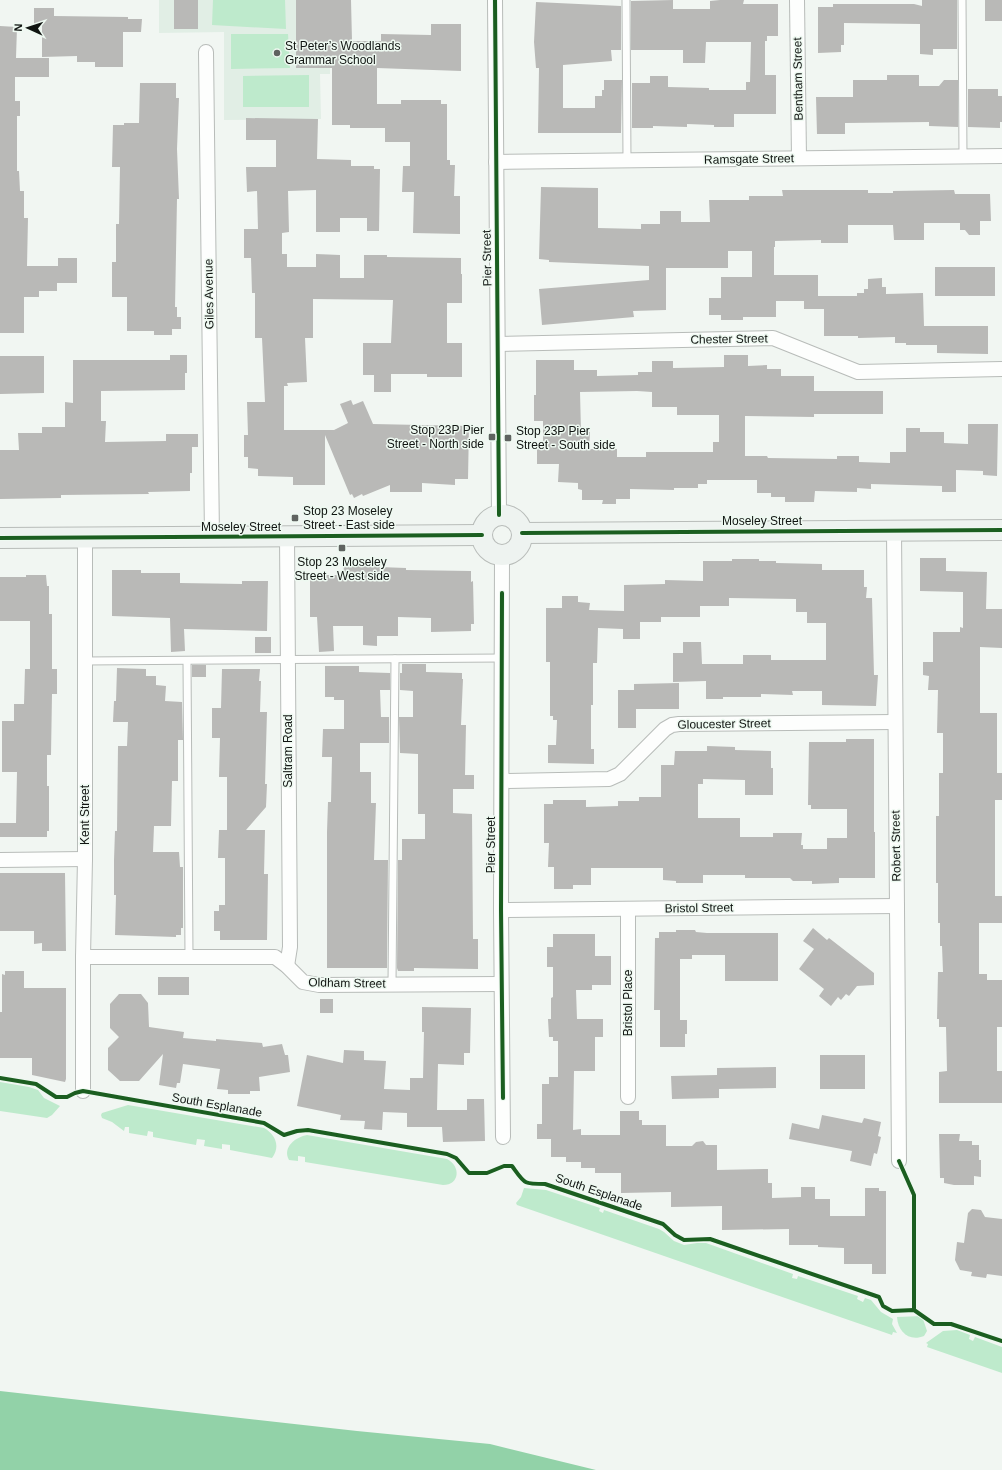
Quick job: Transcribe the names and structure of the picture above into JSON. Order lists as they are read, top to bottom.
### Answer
{
  "streets": {
    "street": [
      "Bentham Street",
      "Ramsgate Street",
      "Pier Street",
      "Giles Avenue",
      "Chester Street",
      "Moseley Street",
      "Gloucester Street",
      "Saltram Road",
      "Kent Street",
      "Robert Street",
      "Bristol Street",
      "Oldham Street",
      "Bristol Place"
    ],
    "cycle path": ["South Esplanade"]
  },
  "crossings": [
    ["Bentham Street", "Ramsgate Street"],
    ["Ramsgate Street", "Pier Street"],
    ["Pier Street", "Chester Street"],
    ["Pier Street", "Moseley Street"],
    ["Pier Street", "Gloucester Street"],
    ["Pier Street", "Bristol Street"],
    ["Pier Street", "Oldham Street"],
    ["Giles Avenue", "Moseley Street"],
    ["Moseley Street", "Saltram Road"],
    ["Moseley Street", "Kent Street"],
    ["Moseley Street", "Robert Street"],
    ["Gloucester Street", "Robert Street"],
    ["Saltram Road", "Oldham Street"],
    ["Kent Street", "Oldham Street"],
    ["Robert Street", "Bristol Street"],
    ["Bristol Street", "Bristol Place"]
  ],
  "places": {
    "other": ["St Peter’s Woodlands Grammar School"],
    "transit": [
      "Stop 23P Pier Street - North side",
      "Stop 23P Pier Street - South side",
      "Stop 23 Moseley Street - East side",
      "Stop 23 Moseley Street - West side"
    ]
  },
  "north": "left"
}
